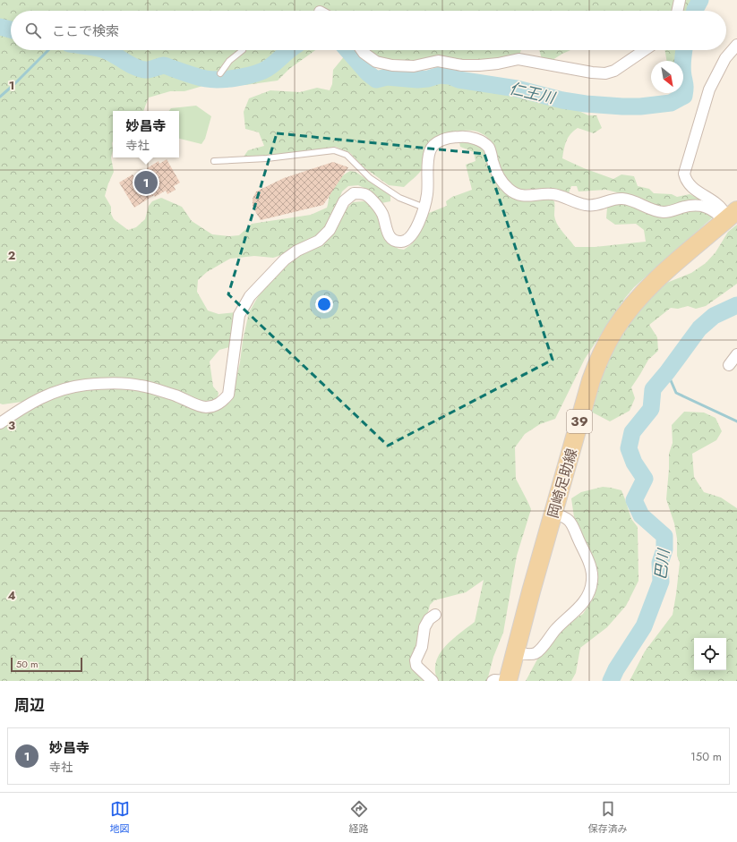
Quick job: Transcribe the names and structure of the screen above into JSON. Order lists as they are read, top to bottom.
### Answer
{
  "streets": {
    "main road": ["39", "岡崎足助線"]
  },
  "water": ["仁王川", "巴川"],
  "scale_bar": "50 m",
  "north": "bottom right",
  "page": {
    "search": "ここで検索",
    "popup": ["妙昌寺", "寺社"],
    "pins": "1",
    "scale": "50 m",
    "heading": "周辺",
    "list": [
      {
        "mark": "1",
        "name": "妙昌寺",
        "note": "寺社",
        "value": "150 m"
      }
    ],
    "nav": ["地図", "経路", "保存済み"]
  },
  "grid": {
    "rows": [
      "1",
      "2",
      "3",
      "4"
    ]
  }
}
